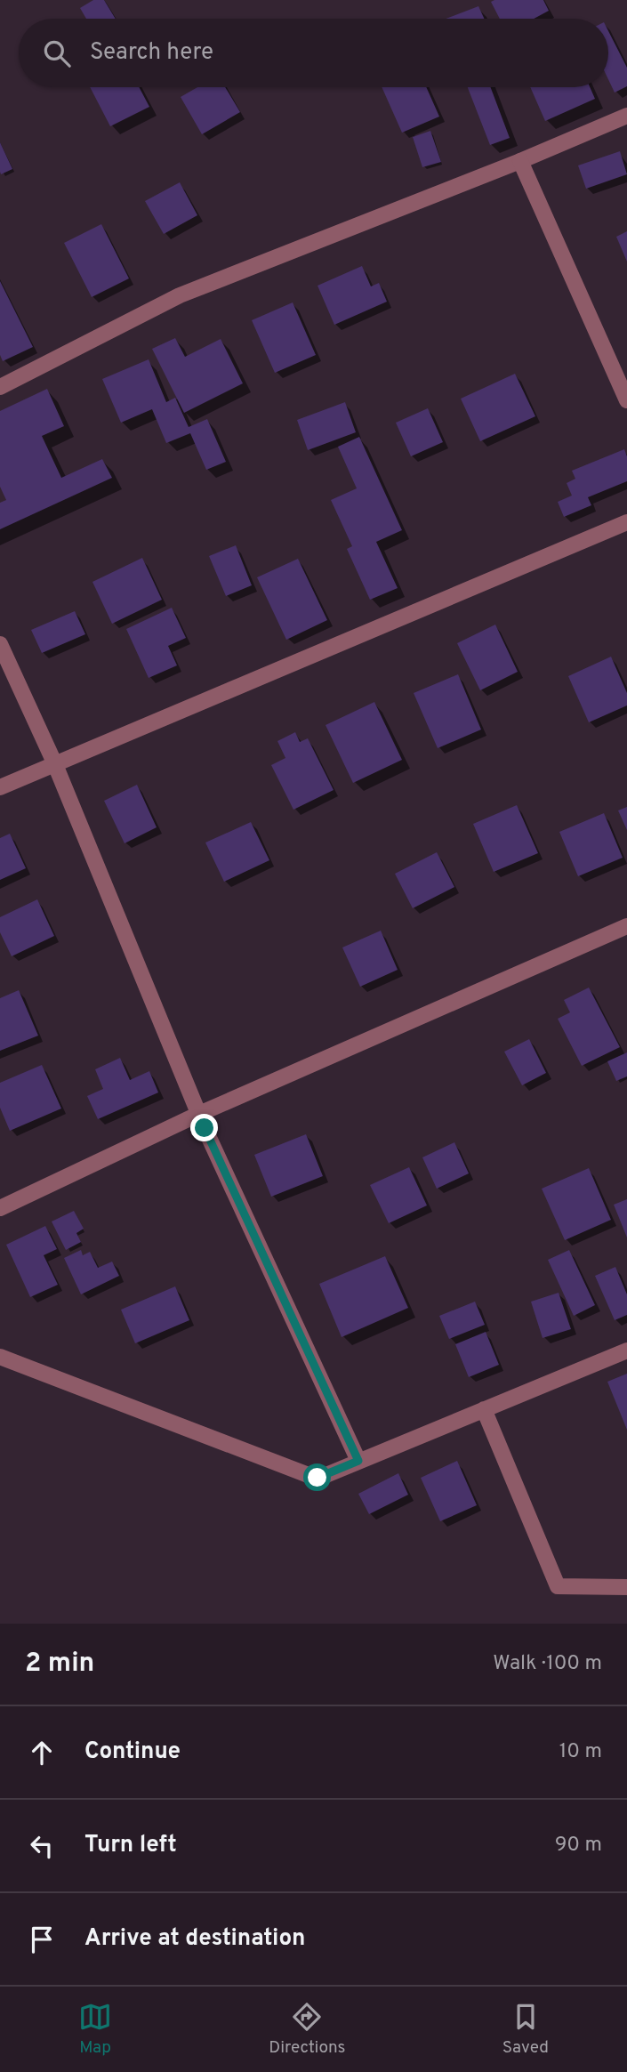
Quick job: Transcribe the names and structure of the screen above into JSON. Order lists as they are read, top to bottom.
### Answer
{
  "page": {
    "search": "Search here",
    "heading": ["2 min", "Walk · 100 m"],
    "list": [
      ["Continue", "10 m"],
      ["Turn left", "90 m"],
      "Arrive at destination"
    ],
    "nav": ["Map", "Directions", "Saved"]
  }
}
